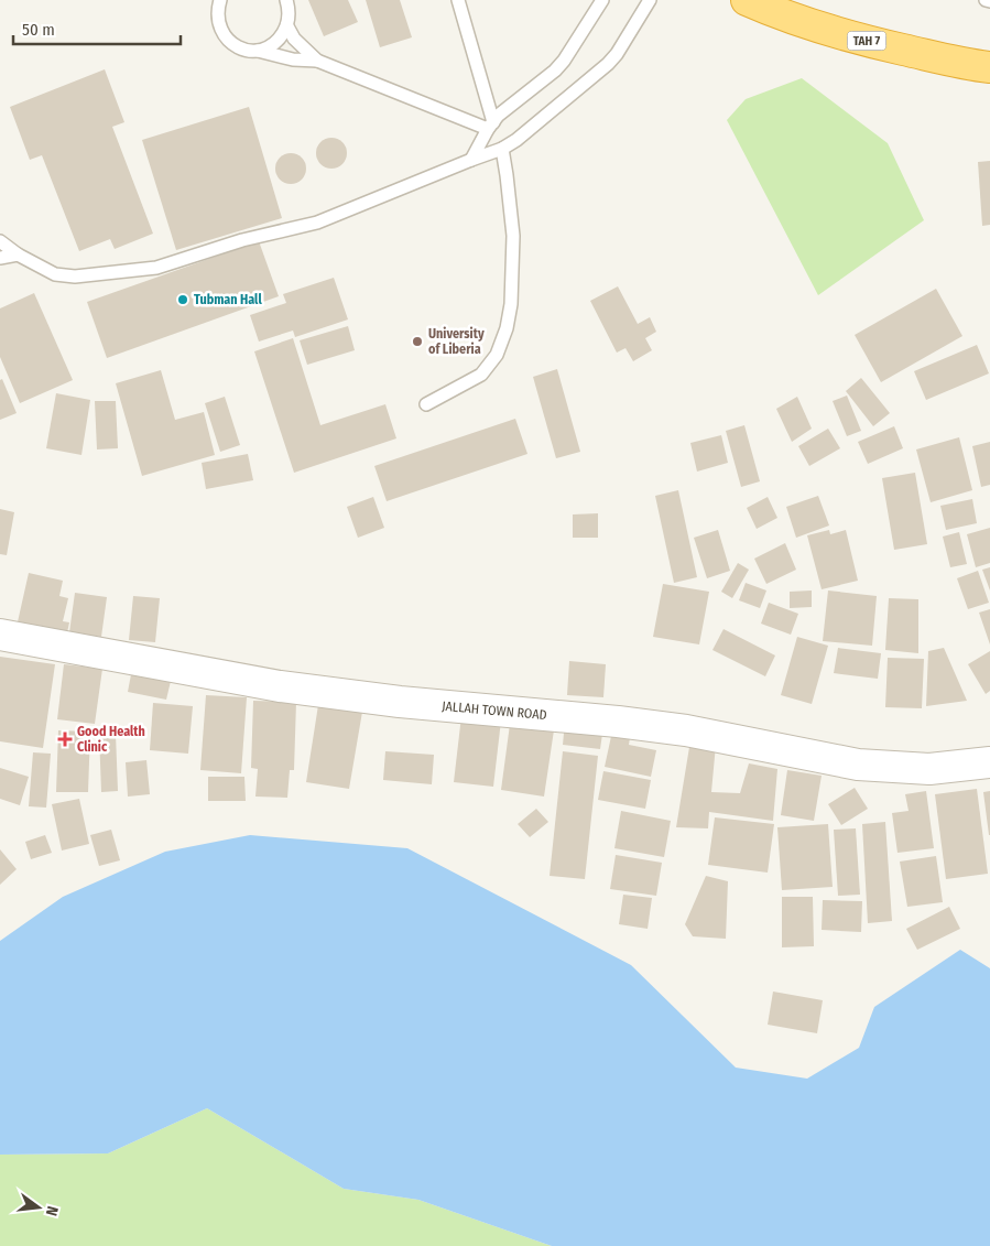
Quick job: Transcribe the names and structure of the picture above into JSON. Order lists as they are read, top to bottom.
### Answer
{
  "streets": {
    "highway": ["TAH 7"],
    "street": ["JALLAH TOWN ROAD"]
  },
  "places": {
    "other": ["Tubman Hall", "University of Liberia"],
    "health": ["Good Health Clinic"]
  },
  "scale_bar": "50 m",
  "north": "right"
}
